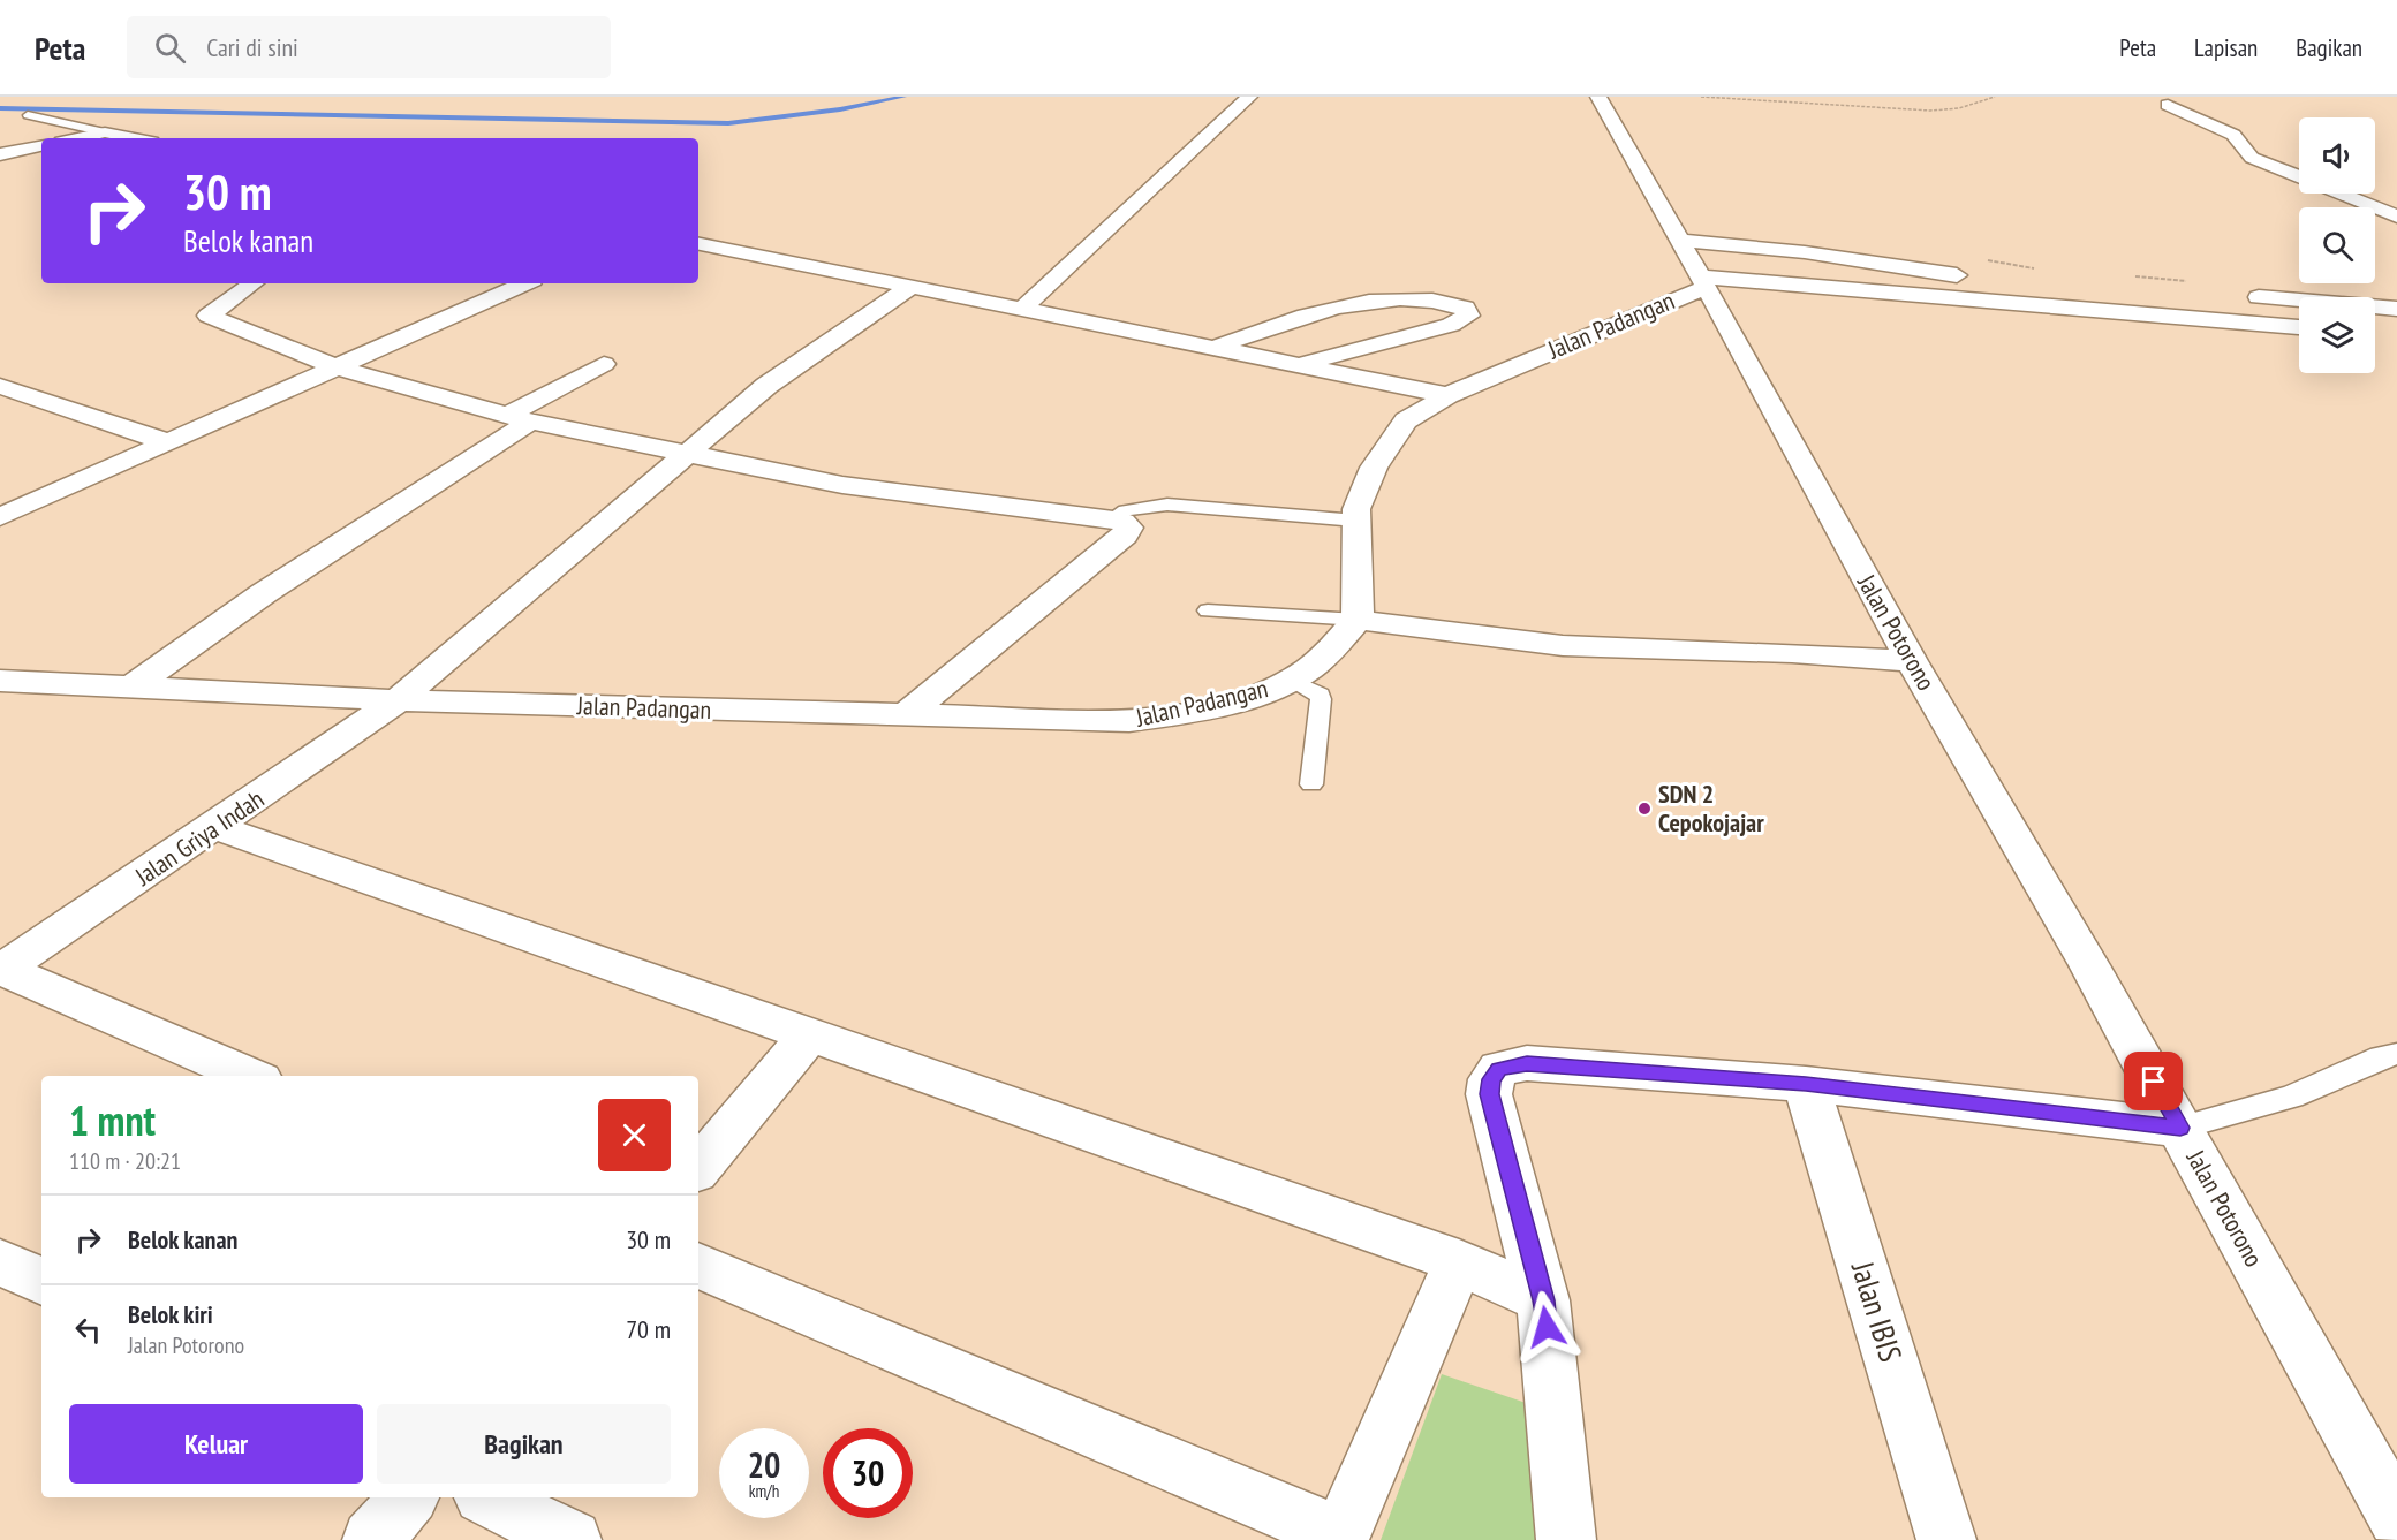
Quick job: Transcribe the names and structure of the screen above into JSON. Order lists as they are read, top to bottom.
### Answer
{
  "streets": {
    "street": [
      "Jalan Padangan",
      "Jalan Potorono",
      "Jalan Griya Indah",
      "Jalan IBIS"
    ]
  },
  "crossings": [
    ["Jalan Padangan", "Jalan Potorono"],
    ["Jalan Padangan", "Jalan Griya Indah"]
  ],
  "places": ["SDN 2 Cepokojajar"],
  "page": {
    "header": "Peta",
    "search": "Cari di sini",
    "nav": ["Peta", "Lapisan", "Bagikan"],
    "turn": ["30 m", "Belok kanan"],
    "heading": ["1 mnt", "110 m · 20:21"],
    "list": [
      {
        "name": "Belok kanan",
        "value": "30 m"
      },
      {
        "name": "Belok kiri",
        "note": "Jalan Potorono",
        "value": "70 m"
      }
    ],
    "buttons": ["Keluar", "Bagikan"],
    "speed": "20 km/h",
    "limit": "30"
  }
}
